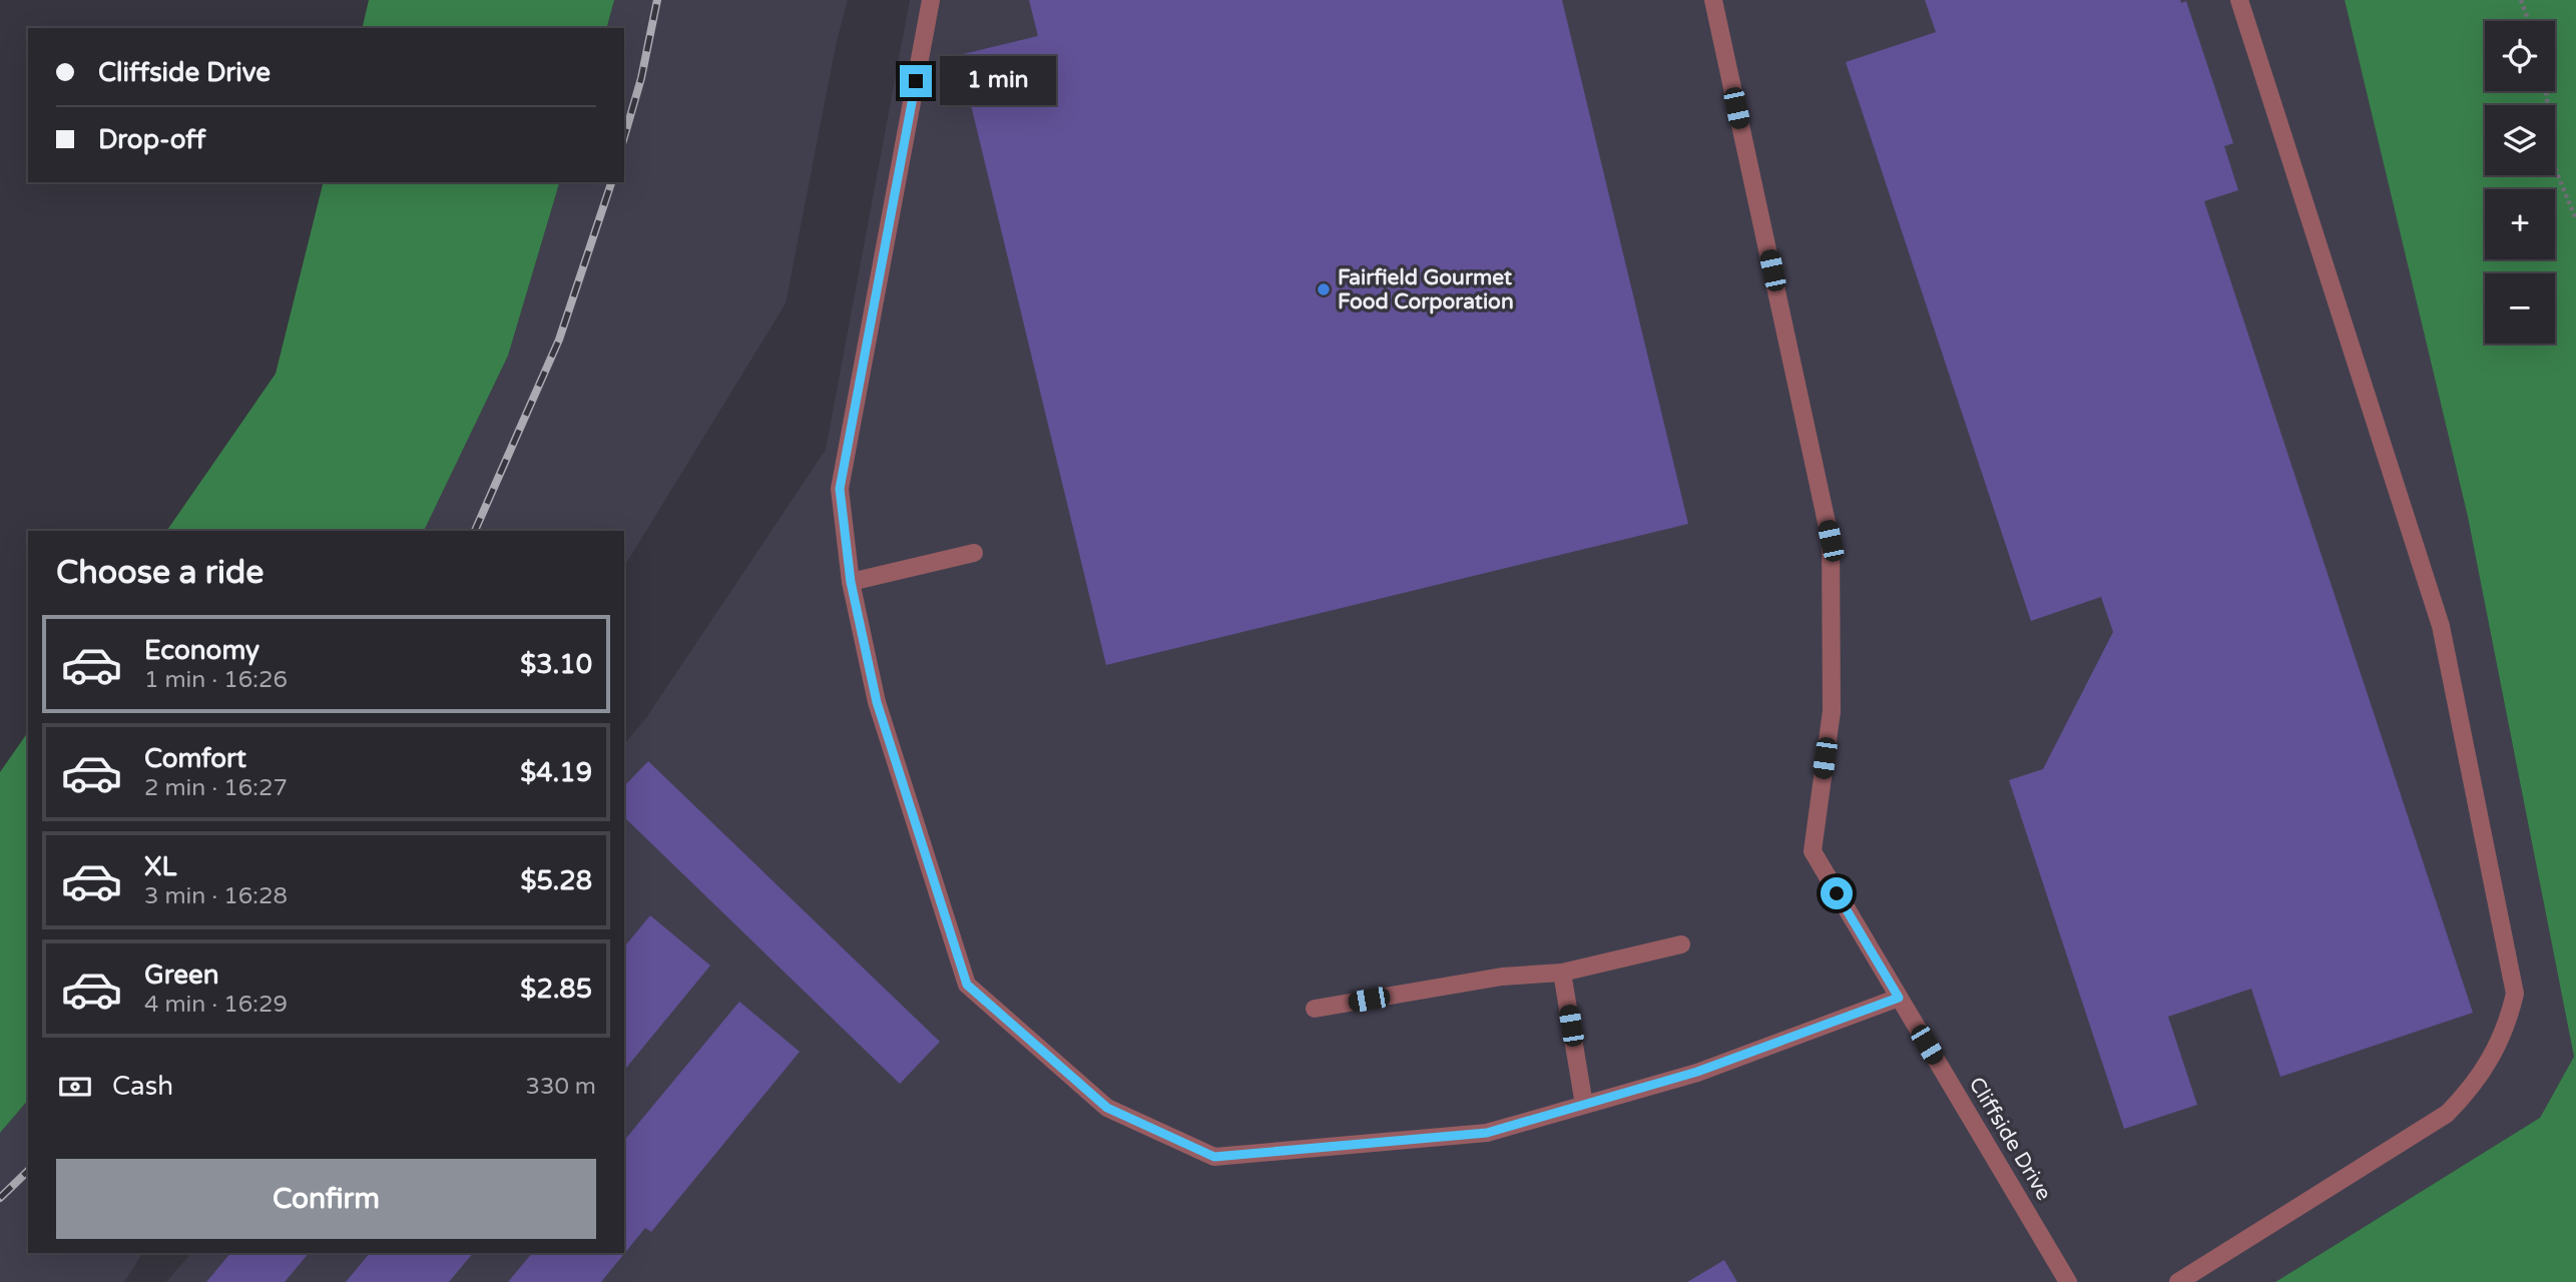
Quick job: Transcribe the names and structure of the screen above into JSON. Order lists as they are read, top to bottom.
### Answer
{
  "streets": {
    "street": ["Cliffside Drive"]
  },
  "places": ["Fairfield Gourmet Food Corporation"],
  "page": {
    "map_buttons": ["+", "−"],
    "banner": ["Cliffside Drive", "Drop-off"],
    "bubble": "1 min",
    "heading": "Choose a ride",
    "list": [
      {
        "name": "Economy",
        "note": "1 min · 16:26",
        "value": "$3.10"
      },
      {
        "name": "Comfort",
        "note": "2 min · 16:27",
        "value": "$4.19"
      },
      {
        "name": "XL",
        "note": "3 min · 16:28",
        "value": "$5.28"
      },
      {
        "name": "Green",
        "note": "4 min · 16:29",
        "value": "$2.85"
      }
    ],
    "pay": ["Cash", "330 m"],
    "buttons": "Confirm"
  }
}
